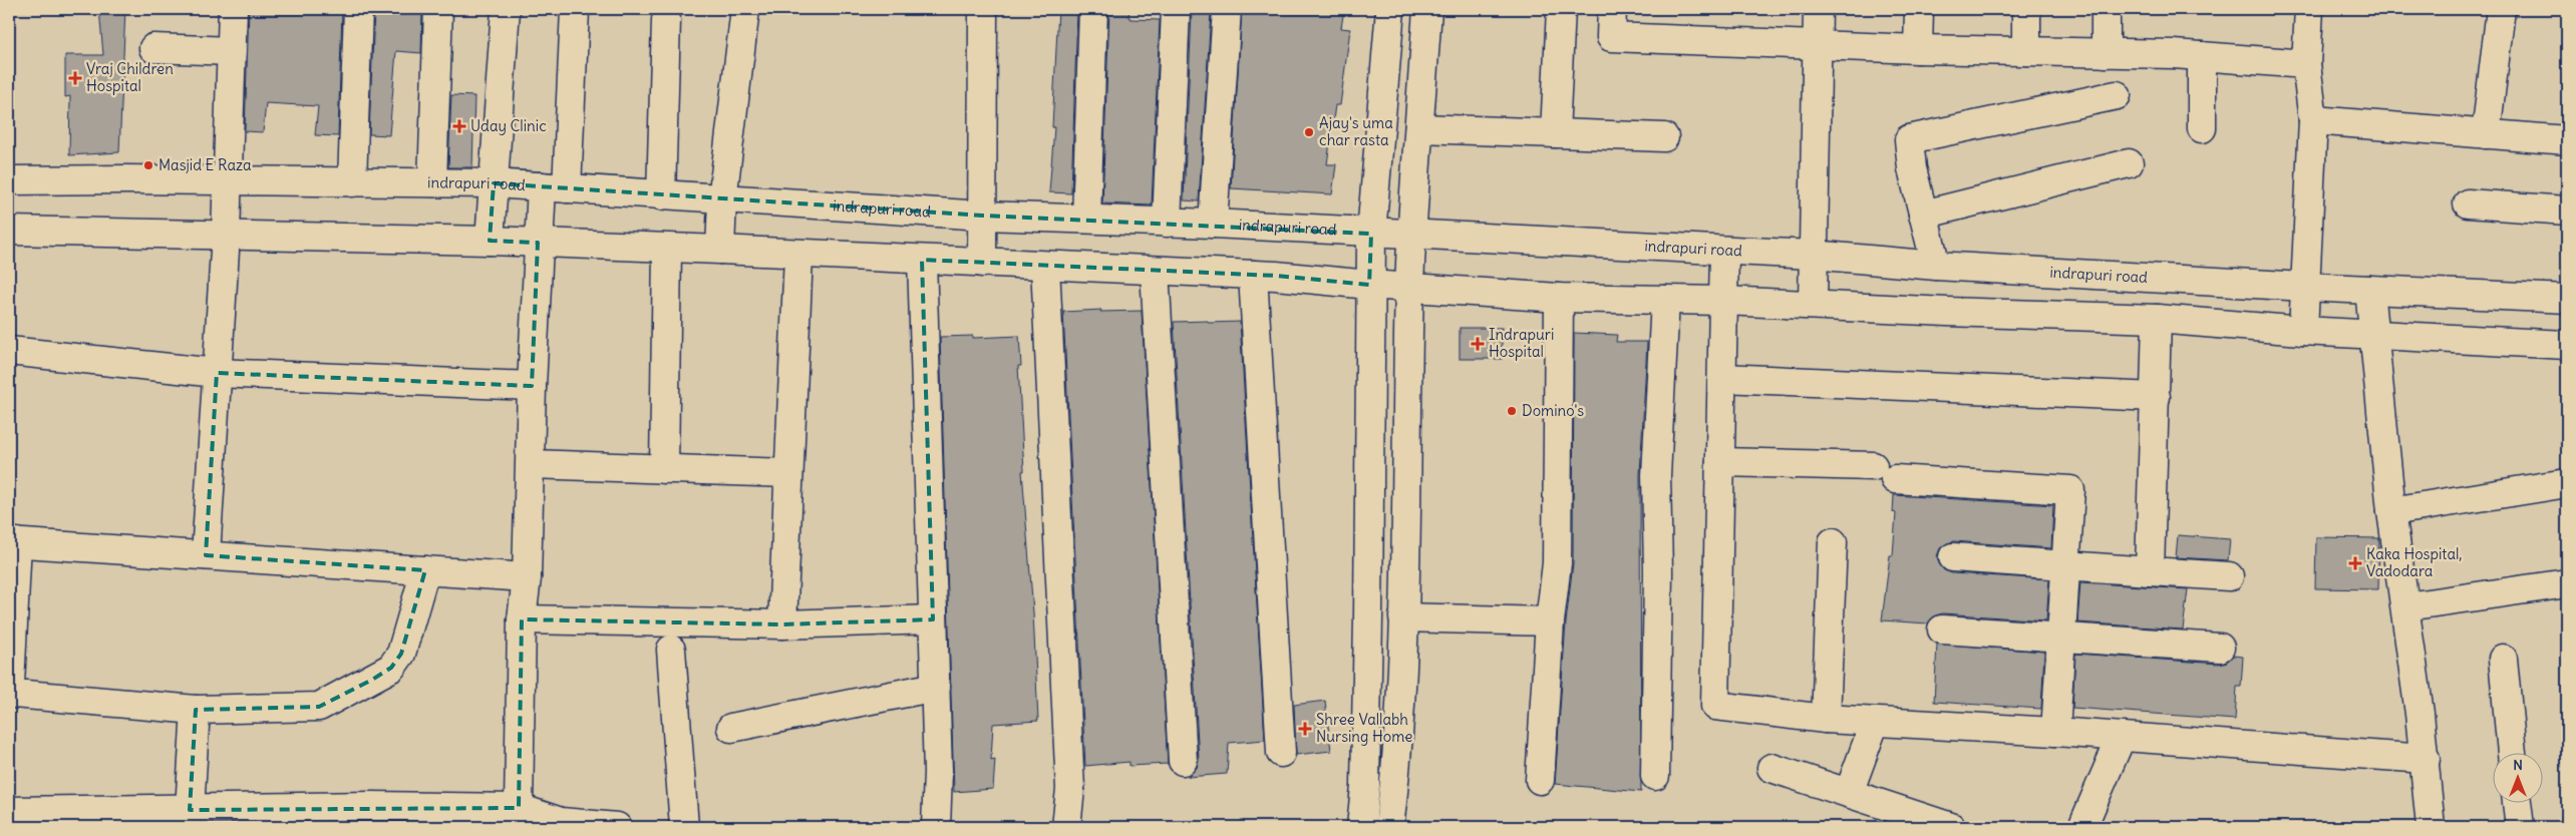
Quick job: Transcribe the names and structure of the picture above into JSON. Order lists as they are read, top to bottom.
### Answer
{
  "streets": {
    "street": ["indrapuri road"]
  },
  "places": {
    "health": [
      "Vraj Children Hospital",
      "Uday Clinic",
      "Indrapuri Hospital",
      "Kaka Hospital, Vadodara",
      "Shree Vallabh Nursing Home"
    ],
    "other": ["Ajay's uma char rasta", "Masjid E Raza", "Domino's"]
  },
  "north": "top"
}
